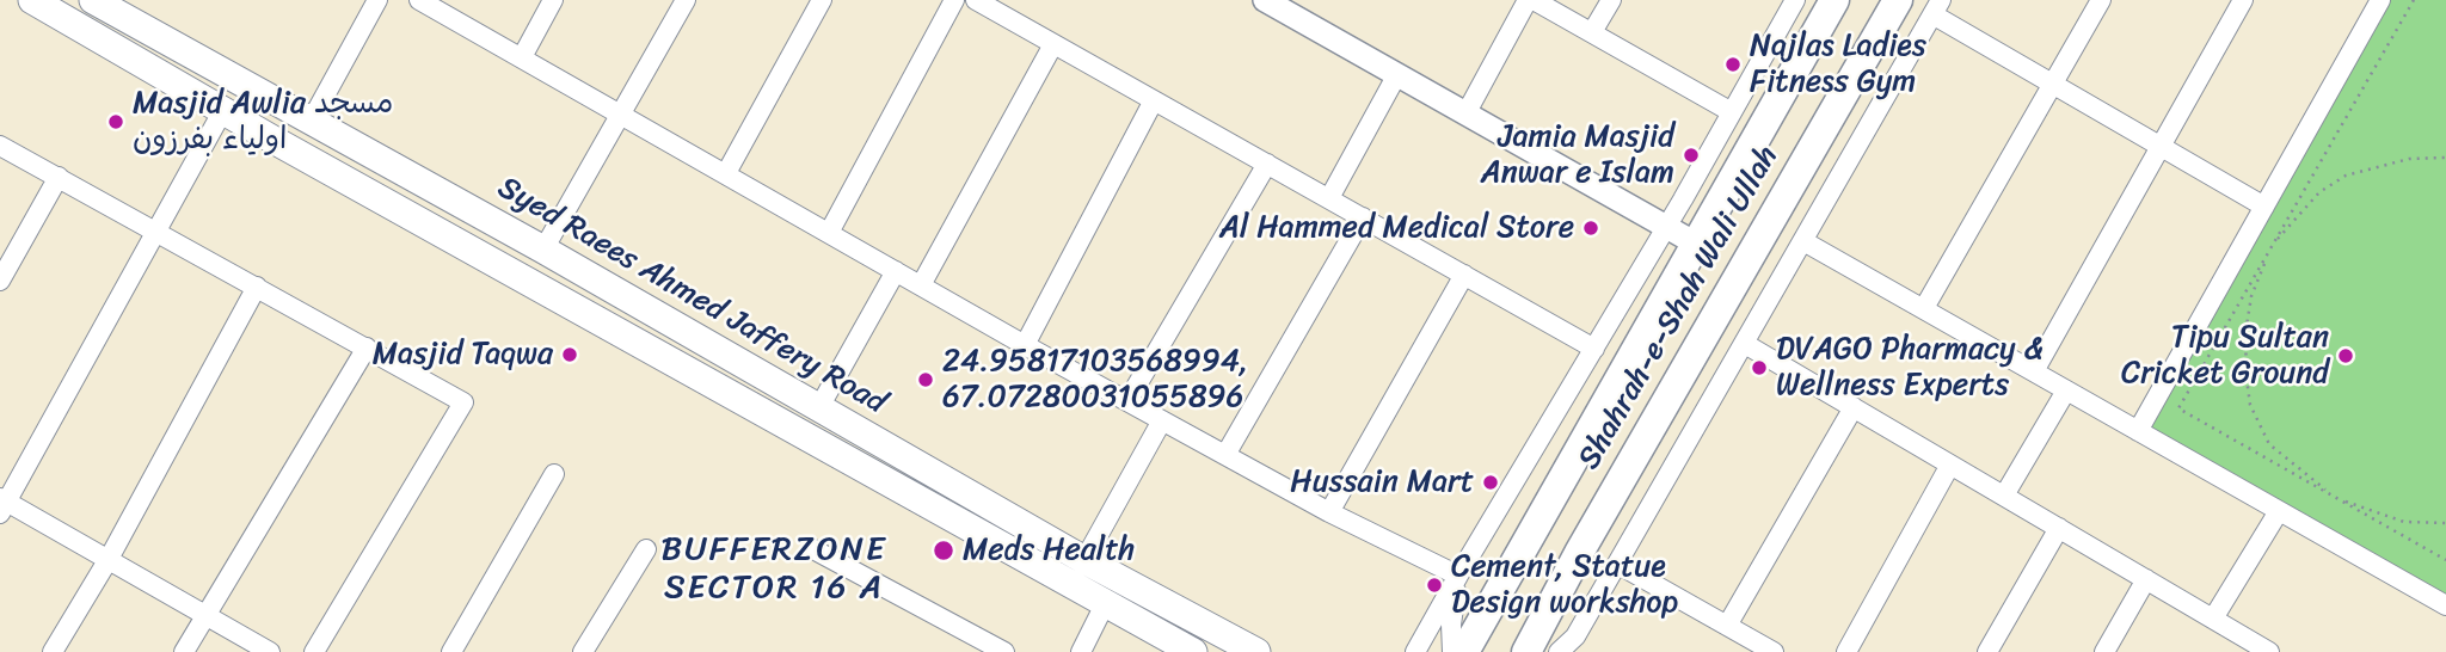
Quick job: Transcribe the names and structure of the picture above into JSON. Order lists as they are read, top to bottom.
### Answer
{
  "streets": {
    "main road": ["Syed Raees Ahmed Jaffery Road", "Shahrah-e-Shah Wali Ullah"]
  },
  "districts": ["BUFFERZONE SECTOR 16 A"],
  "places": [
    "Najlas Ladies Fitness Gym",
    "Masjid Awlia مسجد اولیاء بفرزون",
    "Jamia Masjid Anwar e Islam",
    "Al Hammed Medical Store",
    "Masjid Taqwa",
    "Tipu Sultan Cricket Ground",
    "DVAGO Pharmacy & Wellness Experts",
    "24.95817103568994, 67.07280031055896",
    "Hussain Mart",
    "Meds Health",
    "Cement, Statue Design workshop"
  ]
}
